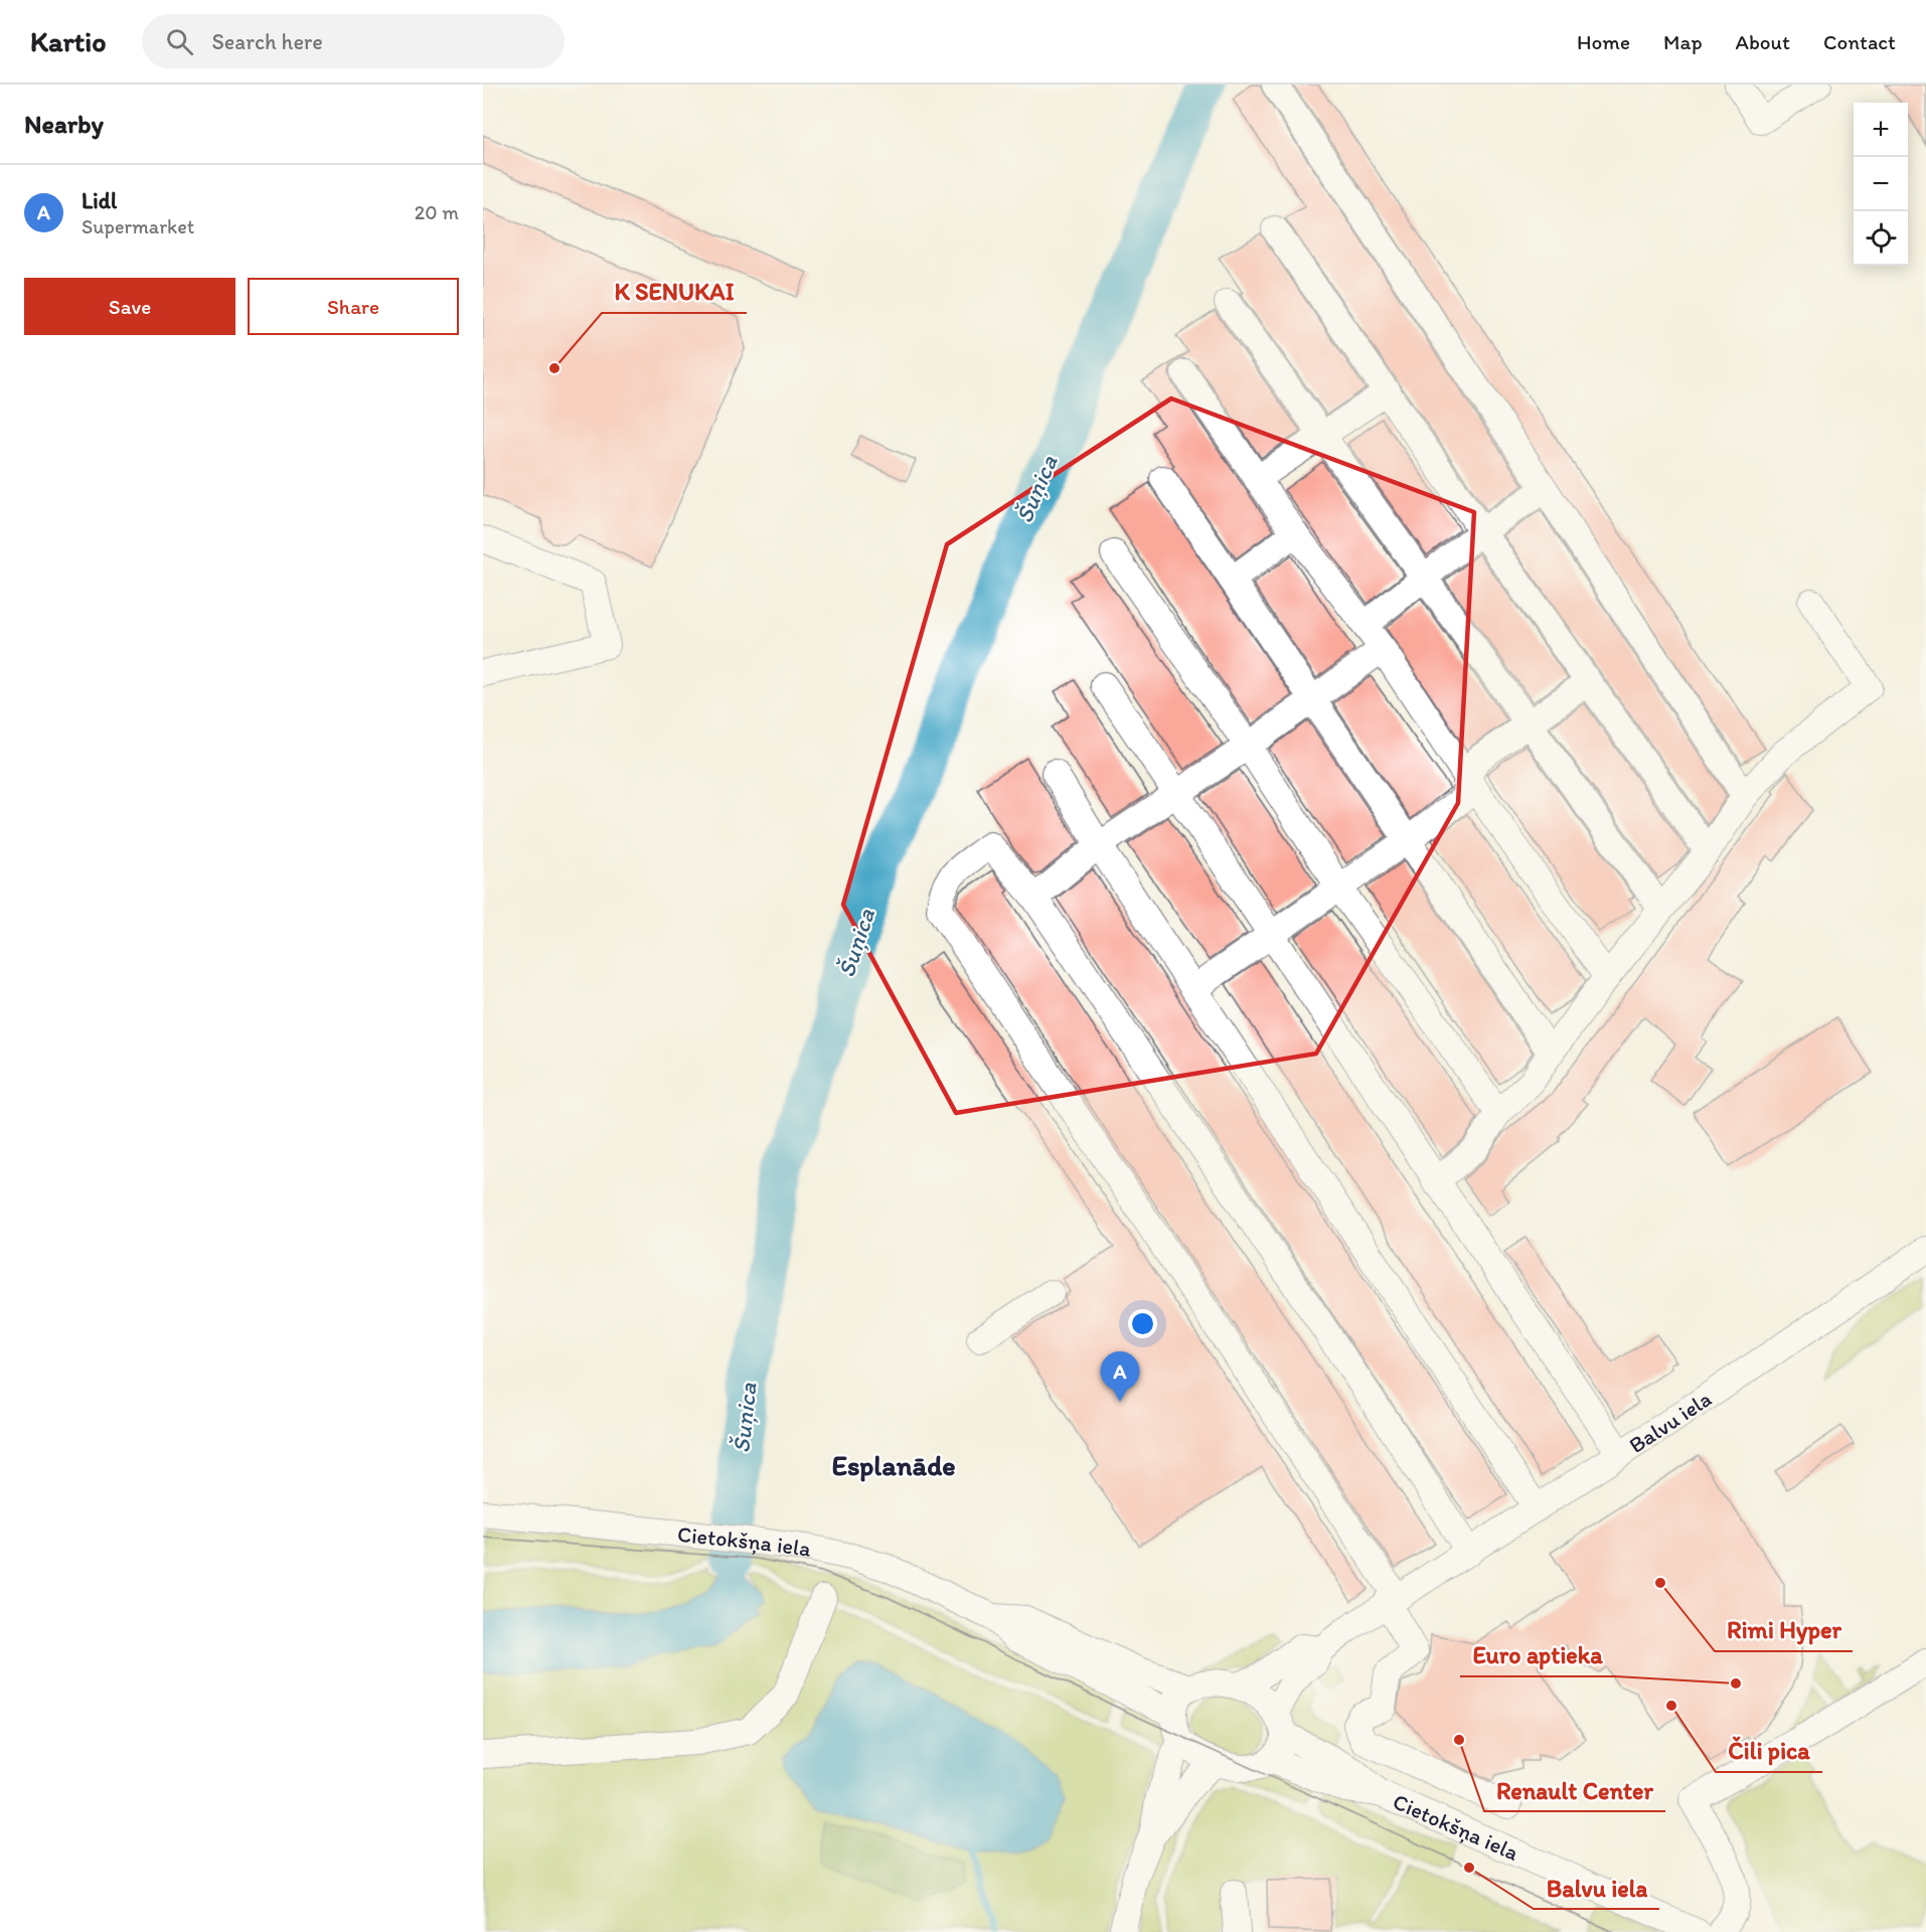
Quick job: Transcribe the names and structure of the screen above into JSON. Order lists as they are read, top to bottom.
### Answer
{
  "streets": {
    "street": ["Balvu iela", "Cietokšņa iela"]
  },
  "crossings": [
    ["Balvu iela", "Cietokšņa iela"]
  ],
  "districts": ["Esplanāde"],
  "water": ["Šuņica"],
  "places": [
    "K SENUKAI",
    "Rimi Hyper",
    "Euro aptieka",
    "Čili pica",
    "Renault Center",
    "Balvu iela"
  ],
  "page": {
    "header": "Kartio",
    "search": "Search here",
    "nav": [
      "Home",
      "Map",
      "About",
      "Contact"
    ],
    "heading": "Nearby",
    "map_buttons": ["+", "−"],
    "list": [
      {
        "mark": "A",
        "name": "Lidl",
        "note": "Supermarket",
        "value": "20 m"
      }
    ],
    "buttons": ["Save", "Share"],
    "pins": "A"
  }
}
